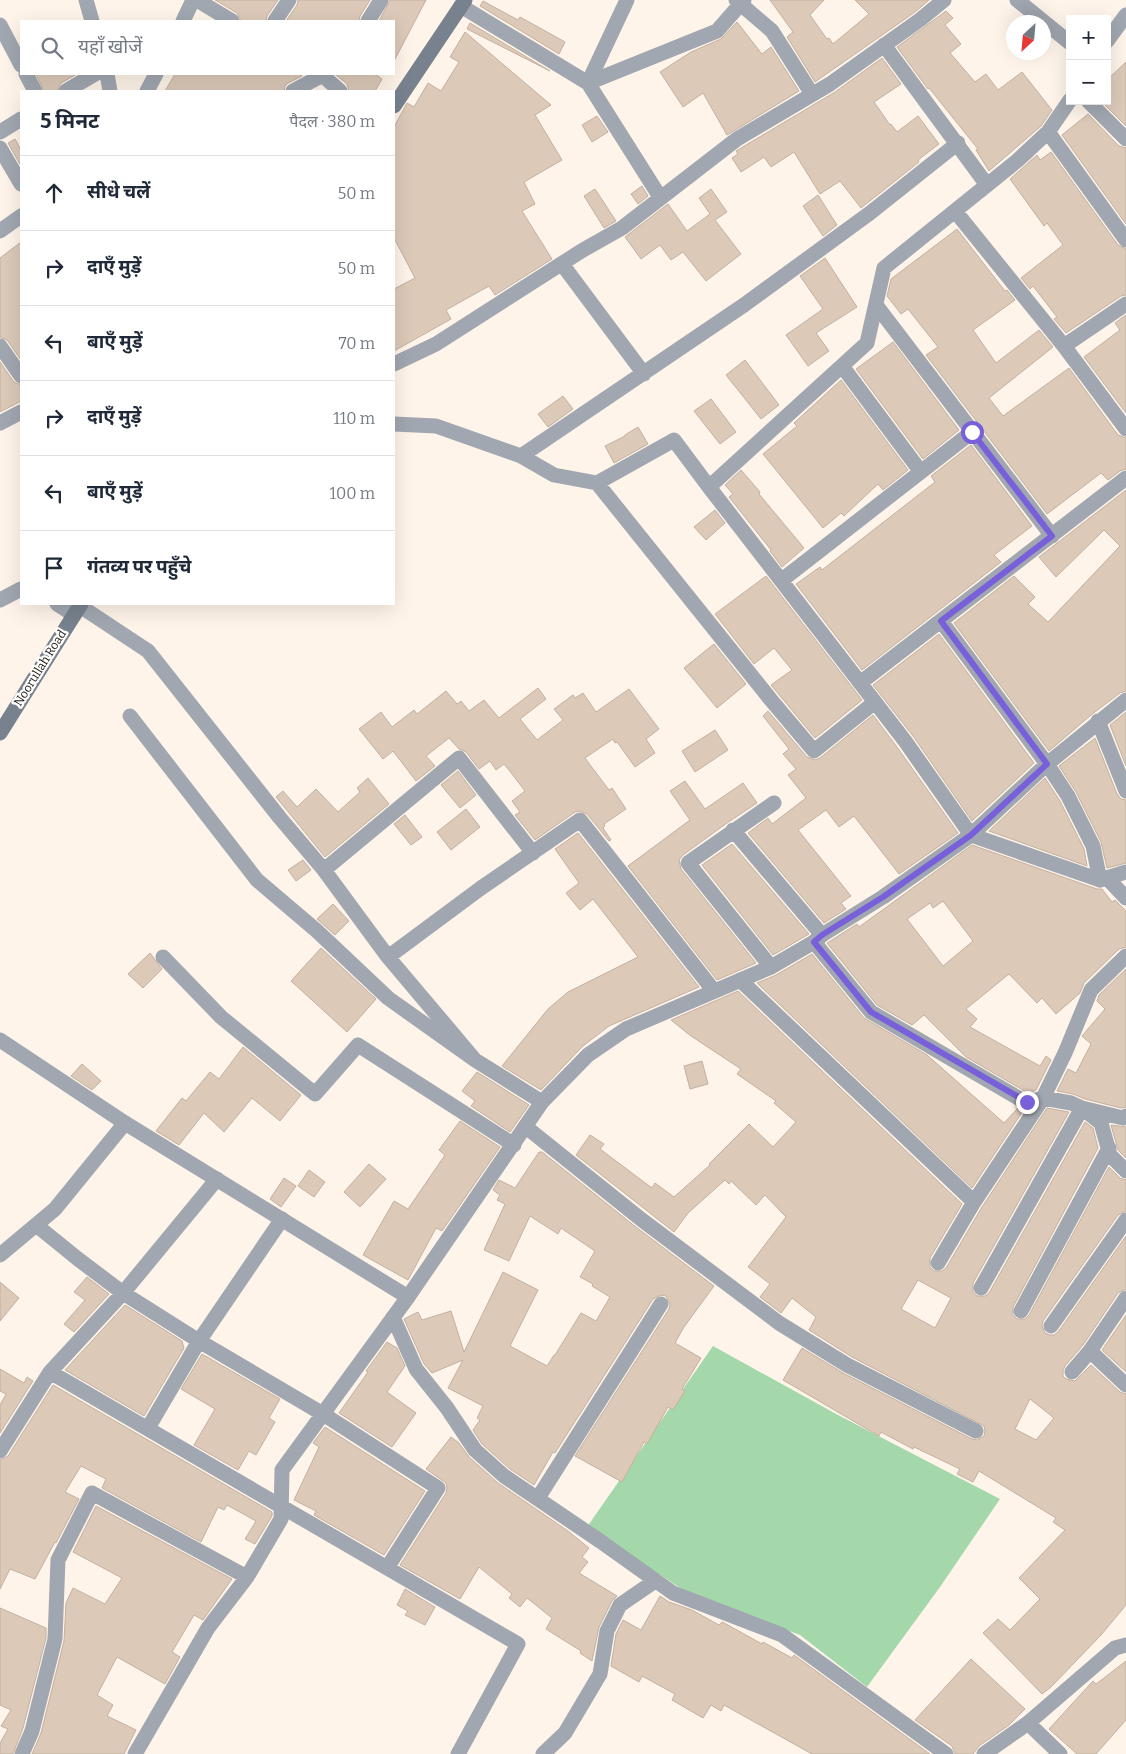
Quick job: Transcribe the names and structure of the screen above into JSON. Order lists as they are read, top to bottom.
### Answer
{
  "streets": {
    "main road": ["Noorullah Road"]
  },
  "north": "bottom left",
  "page": {
    "map_buttons": ["+", "−"],
    "search": "यहाँ खोजें",
    "heading": ["5 मिनट", "पैदल · 380 m"],
    "list": [
      ["सीधे चलें", "50 m"],
      ["दाएँ मुड़ें", "50 m"],
      ["बाएँ मुड़ें", "70 m"],
      ["दाएँ मुड़ें", "110 m"],
      ["बाएँ मुड़ें", "100 m"],
      "गंतव्य पर पहुँचे"
    ]
  }
}
